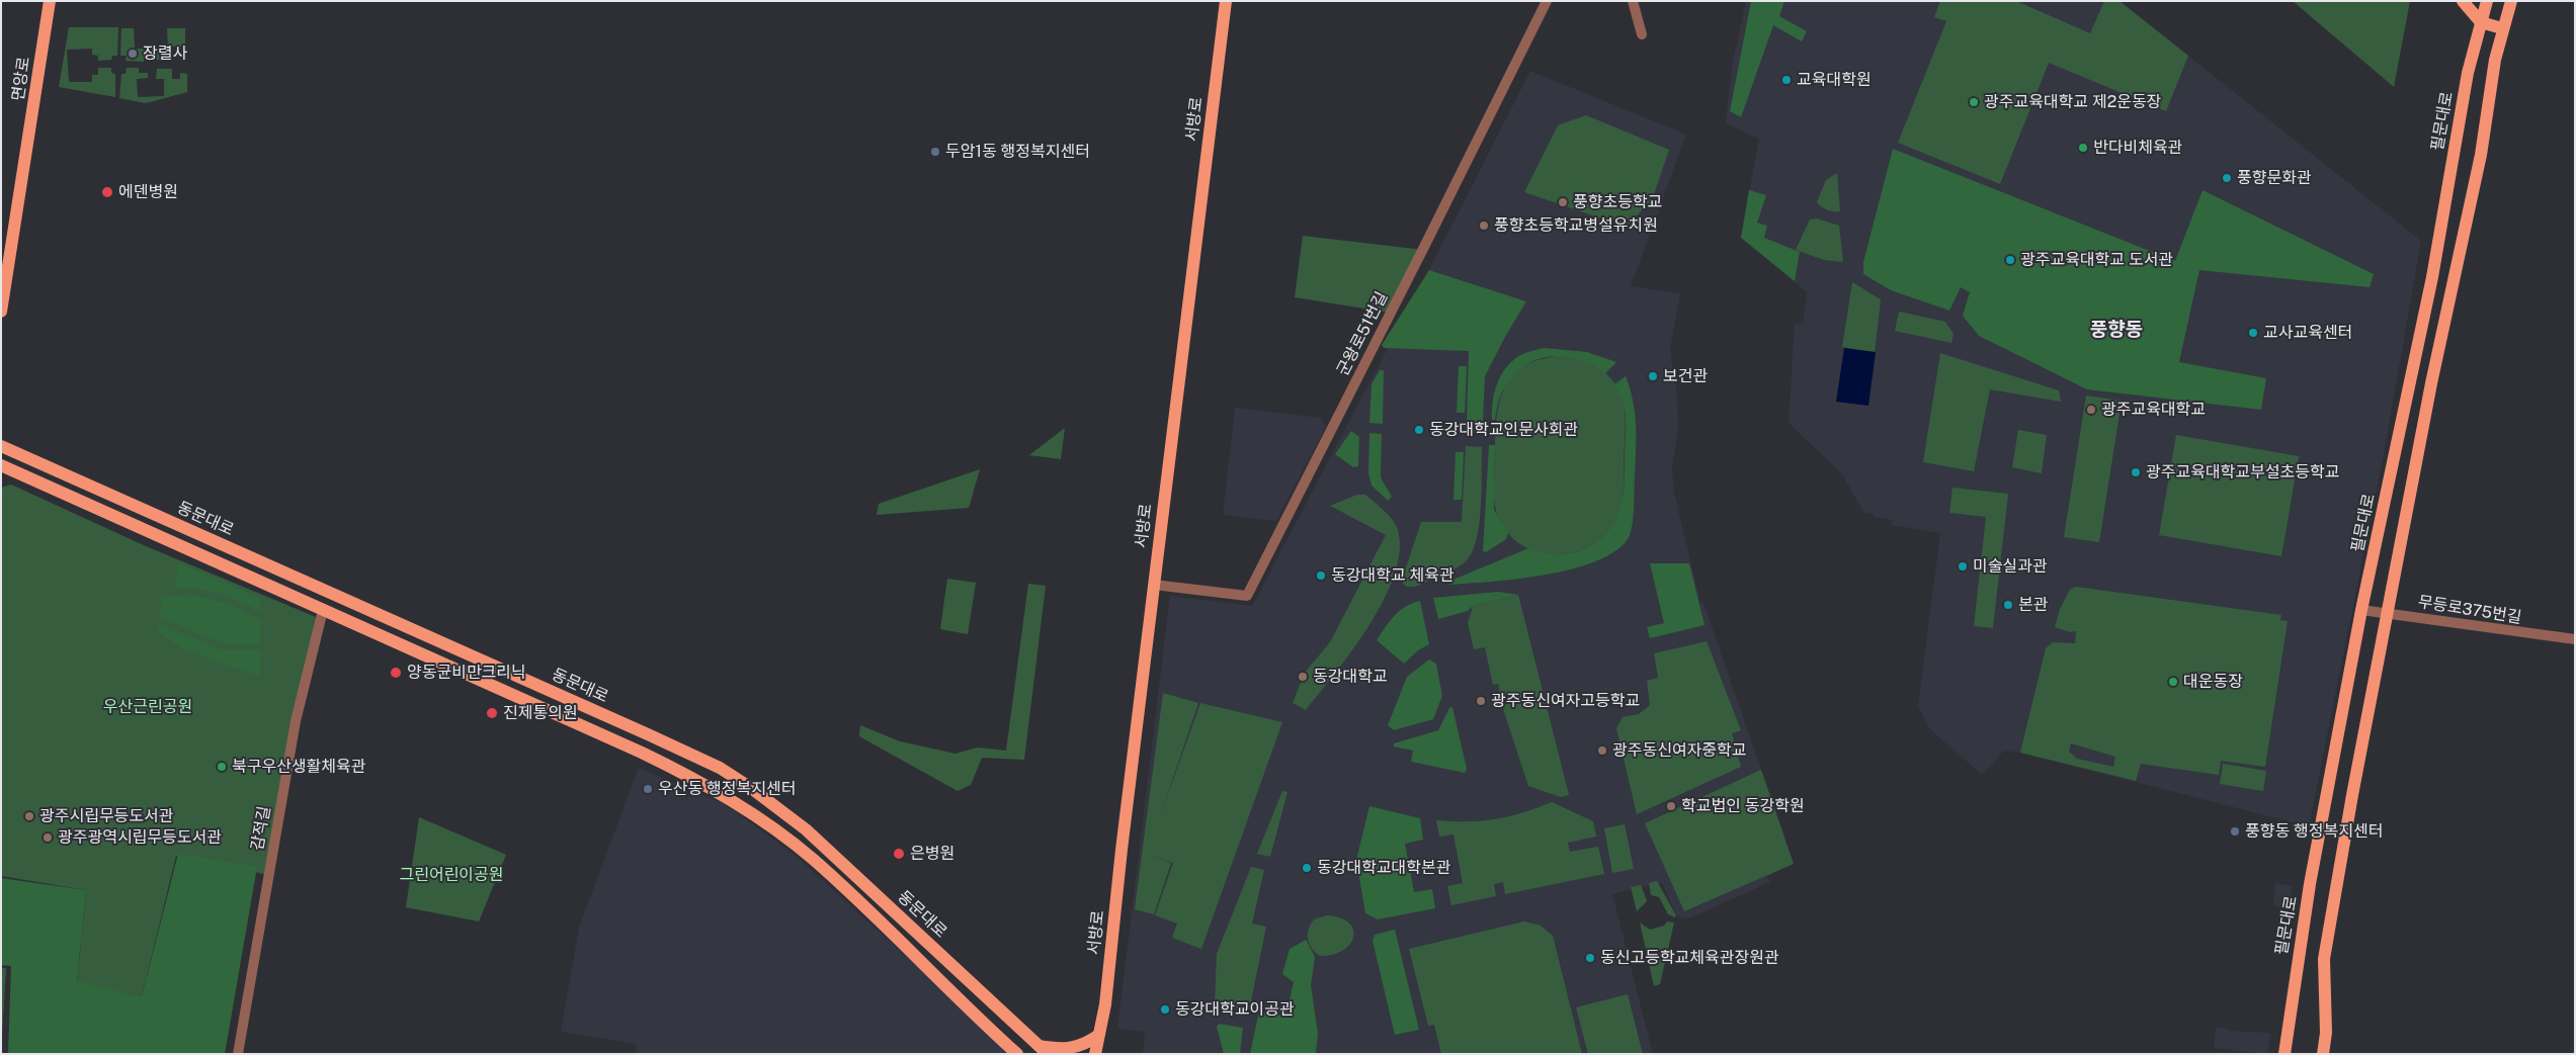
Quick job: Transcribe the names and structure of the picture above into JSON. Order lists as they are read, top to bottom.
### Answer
{
  "streets": {
    "main road": [
      "면앙로",
      "서방로",
      "필문대로",
      "동문대로"
    ],
    "street": ["군왕로51번길", "무등로375번길", "감적길"]
  },
  "crossings": [
    ["서방로", "군왕로51번길"],
    ["필문대로", "무등로375번길"]
  ],
  "districts": ["풍향동"],
  "parks": ["우산근린공원", "그린어린이공원"],
  "places": [
    "장렬사",
    "교육대학원",
    "광주교육대학교 제2운동장",
    "반다비체육관",
    "두암1동 행정복지센터",
    "풍향문화관",
    "에덴병원",
    "풍향초등학교",
    "풍향초등학교병설유치원",
    "광주교육대학교 도서관",
    "교사교육센터",
    "보건관",
    "광주교육대학교",
    "동강대학교인문사회관",
    "광주교육대학교부설초등학교",
    "미술실과관",
    "동강대학교 체육관",
    "본관",
    "양동균비만크리닉",
    "동강대학교",
    "대운동장",
    "광주동신여자고등학교",
    "진제통의원",
    "광주동신여자중학교",
    "북구우산생활체육관",
    "우산동 행정복지센터",
    "학교법인 동강학원",
    "광주시립무등도서관",
    "풍향동 행정복지센터",
    "광주광역시립무등도서관",
    "은병원",
    "동강대학교대학본관",
    "동신고등학교체육관장원관",
    "동강대학교이공관"
  ]
}
